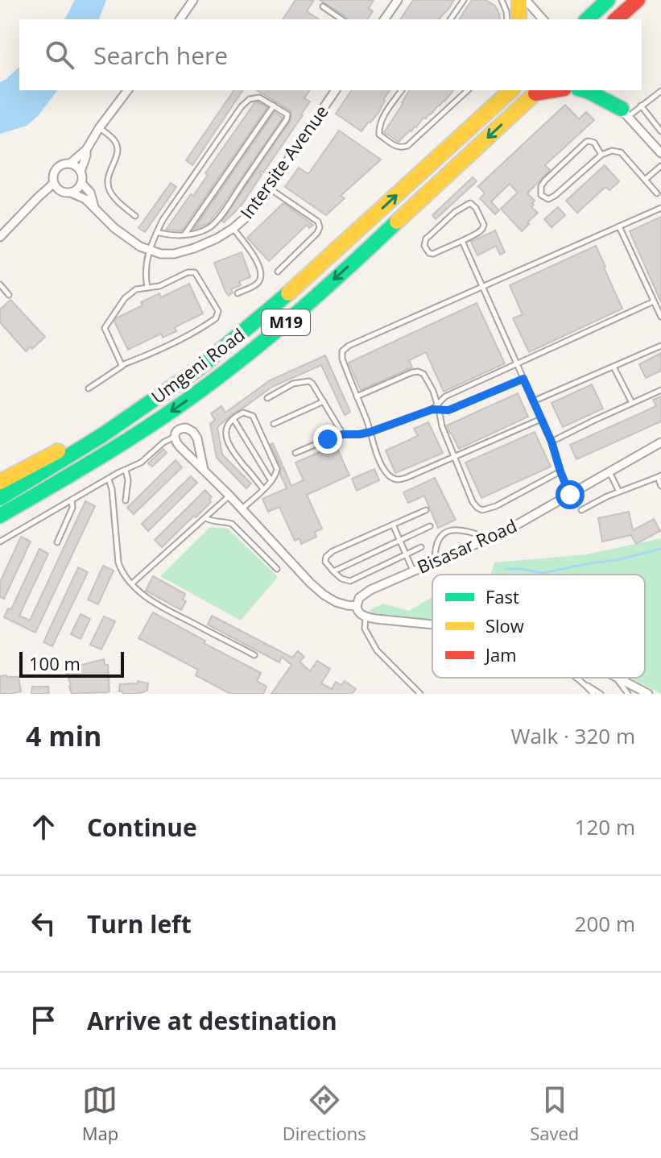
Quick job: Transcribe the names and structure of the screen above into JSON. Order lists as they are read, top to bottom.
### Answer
{
  "streets": {
    "highway": ["M19", "Umgeni Road"],
    "street": ["Intersite Avenue", "Bisasar Road"]
  },
  "legend": ["Fast", "Slow", "Jam"],
  "scale_bar": "100 m",
  "page": {
    "search": "Search here",
    "scale": "100 m",
    "heading": ["4 min", "Walk · 320 m"],
    "list": [
      ["Continue", "120 m"],
      ["Turn left", "200 m"],
      "Arrive at destination"
    ],
    "nav": ["Map", "Directions", "Saved"]
  }
}
